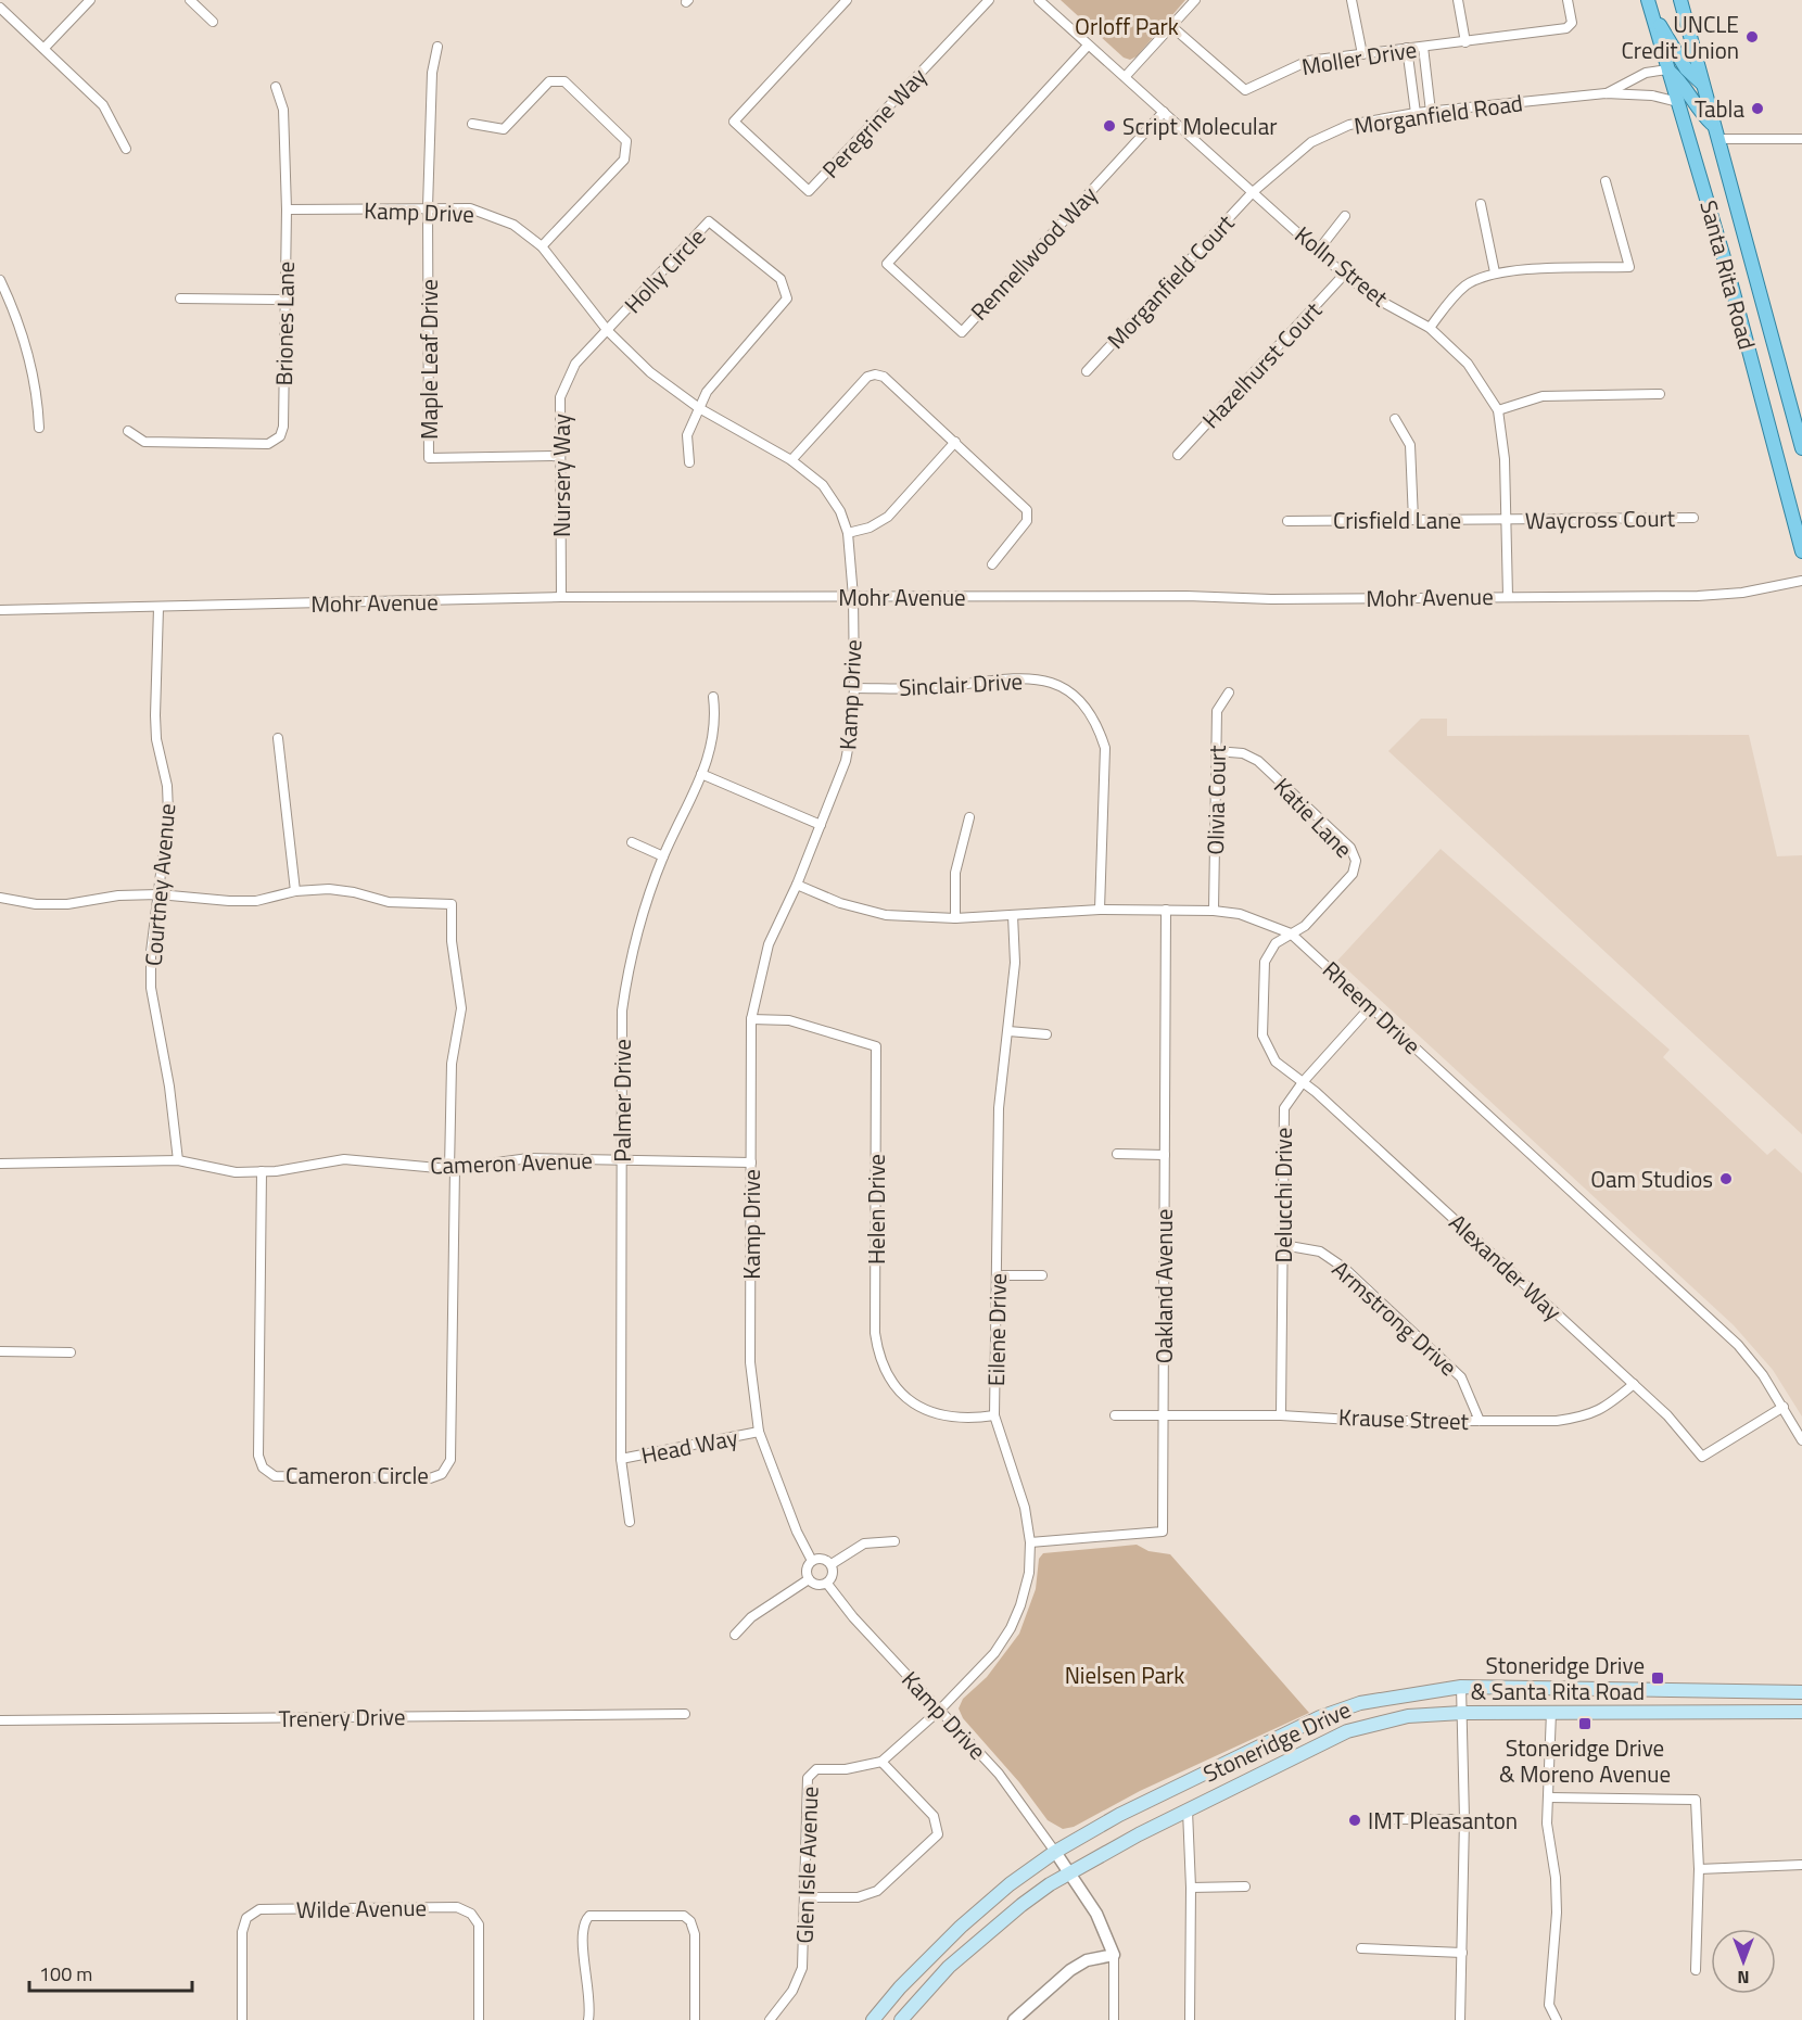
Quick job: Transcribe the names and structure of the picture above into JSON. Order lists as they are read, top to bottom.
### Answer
{
  "streets": {
    "main road": ["Santa Rita Road", "Stoneridge Drive"],
    "street": [
      "Moller Drive",
      "Morganfield Road",
      "Peregrine Way",
      "Kamp Drive",
      "Rennellwood Way",
      "Kolln Street",
      "Holly Circle",
      "Morganfield Court",
      "Briones Lane",
      "Maple Leaf Drive",
      "Hazelhurst Court",
      "Nursery Way",
      "Waycross Court",
      "Crisfield Lane",
      "Mohr Avenue",
      "Sinclair Drive",
      "Olivia Court",
      "Katie Lane",
      "Courtney Avenue",
      "Rheem Drive",
      "Palmer Drive",
      "Cameron Avenue",
      "Delucchi Drive",
      "Helen Drive",
      "Alexander Way",
      "Oakland Avenue",
      "Armstrong Drive",
      "Eilene Drive",
      "Krause Street",
      "Head Way",
      "Cameron Circle",
      "Trenery Drive",
      "Glen Isle Avenue",
      "Wilde Avenue"
    ]
  },
  "crossings": [
    ["Morganfield Road", "Kolln Street"],
    ["Morganfield Road", "Santa Rita Road"],
    ["Morganfield Road", "Morganfield Court"],
    ["Kamp Drive", "Holly Circle"],
    ["Kamp Drive", "Briones Lane"],
    ["Kamp Drive", "Maple Leaf Drive"],
    ["Kamp Drive", "Nursery Way"],
    ["Kamp Drive", "Mohr Avenue"],
    ["Kamp Drive", "Sinclair Drive"],
    ["Kamp Drive", "Rheem Drive"],
    ["Kamp Drive", "Cameron Avenue"],
    ["Kamp Drive", "Helen Drive"],
    ["Kamp Drive", "Eilene Drive"],
    ["Kamp Drive", "Head Way"],
    ["Kamp Drive", "Stoneridge Drive"],
    ["Kamp Drive", "Glen Isle Avenue"],
    ["Rennellwood Way", "Kolln Street"],
    ["Kolln Street", "Morganfield Court"],
    ["Kolln Street", "Hazelhurst Court"],
    ["Kolln Street", "Waycross Court"],
    ["Kolln Street", "Crisfield Lane"],
    ["Kolln Street", "Mohr Avenue"],
    ["Holly Circle", "Nursery Way"],
    ["Maple Leaf Drive", "Nursery Way"],
    ["Nursery Way", "Mohr Avenue"],
    ["Waycross Court", "Crisfield Lane"],
    ["Mohr Avenue", "Courtney Avenue"],
    ["Sinclair Drive", "Rheem Drive"],
    ["Olivia Court", "Katie Lane"],
    ["Olivia Court", "Rheem Drive"],
    ["Katie Lane", "Rheem Drive"],
    ["Katie Lane", "Delucchi Drive"],
    ["Katie Lane", "Alexander Way"],
    ["Courtney Avenue", "Cameron Avenue"],
    ["Rheem Drive", "Delucchi Drive"],
    ["Rheem Drive", "Alexander Way"],
    ["Rheem Drive", "Oakland Avenue"],
    ["Rheem Drive", "Eilene Drive"],
    ["Palmer Drive", "Cameron Avenue"],
    ["Palmer Drive", "Head Way"],
    ["Cameron Avenue", "Cameron Circle"],
    ["Delucchi Drive", "Alexander Way"],
    ["Delucchi Drive", "Armstrong Drive"],
    ["Delucchi Drive", "Krause Street"],
    ["Helen Drive", "Eilene Drive"],
    ["Alexander Way", "Krause Street"],
    ["Oakland Avenue", "Eilene Drive"],
    ["Oakland Avenue", "Krause Street"],
    ["Armstrong Drive", "Krause Street"],
    ["Eilene Drive", "Glen Isle Avenue"]
  ],
  "parks": ["Orloff Park", "Nielsen Park"],
  "places": {
    "other": [
      "UNCLE Credit Union",
      "Tabla",
      "Script Molecular",
      "Oam Studios",
      "IMT Pleasanton"
    ],
    "transit": ["Stoneridge Drive & Santa Rita Road", "Stoneridge Drive & Moreno Avenue"]
  },
  "scale_bar": "100 m",
  "north": "bottom"
}
